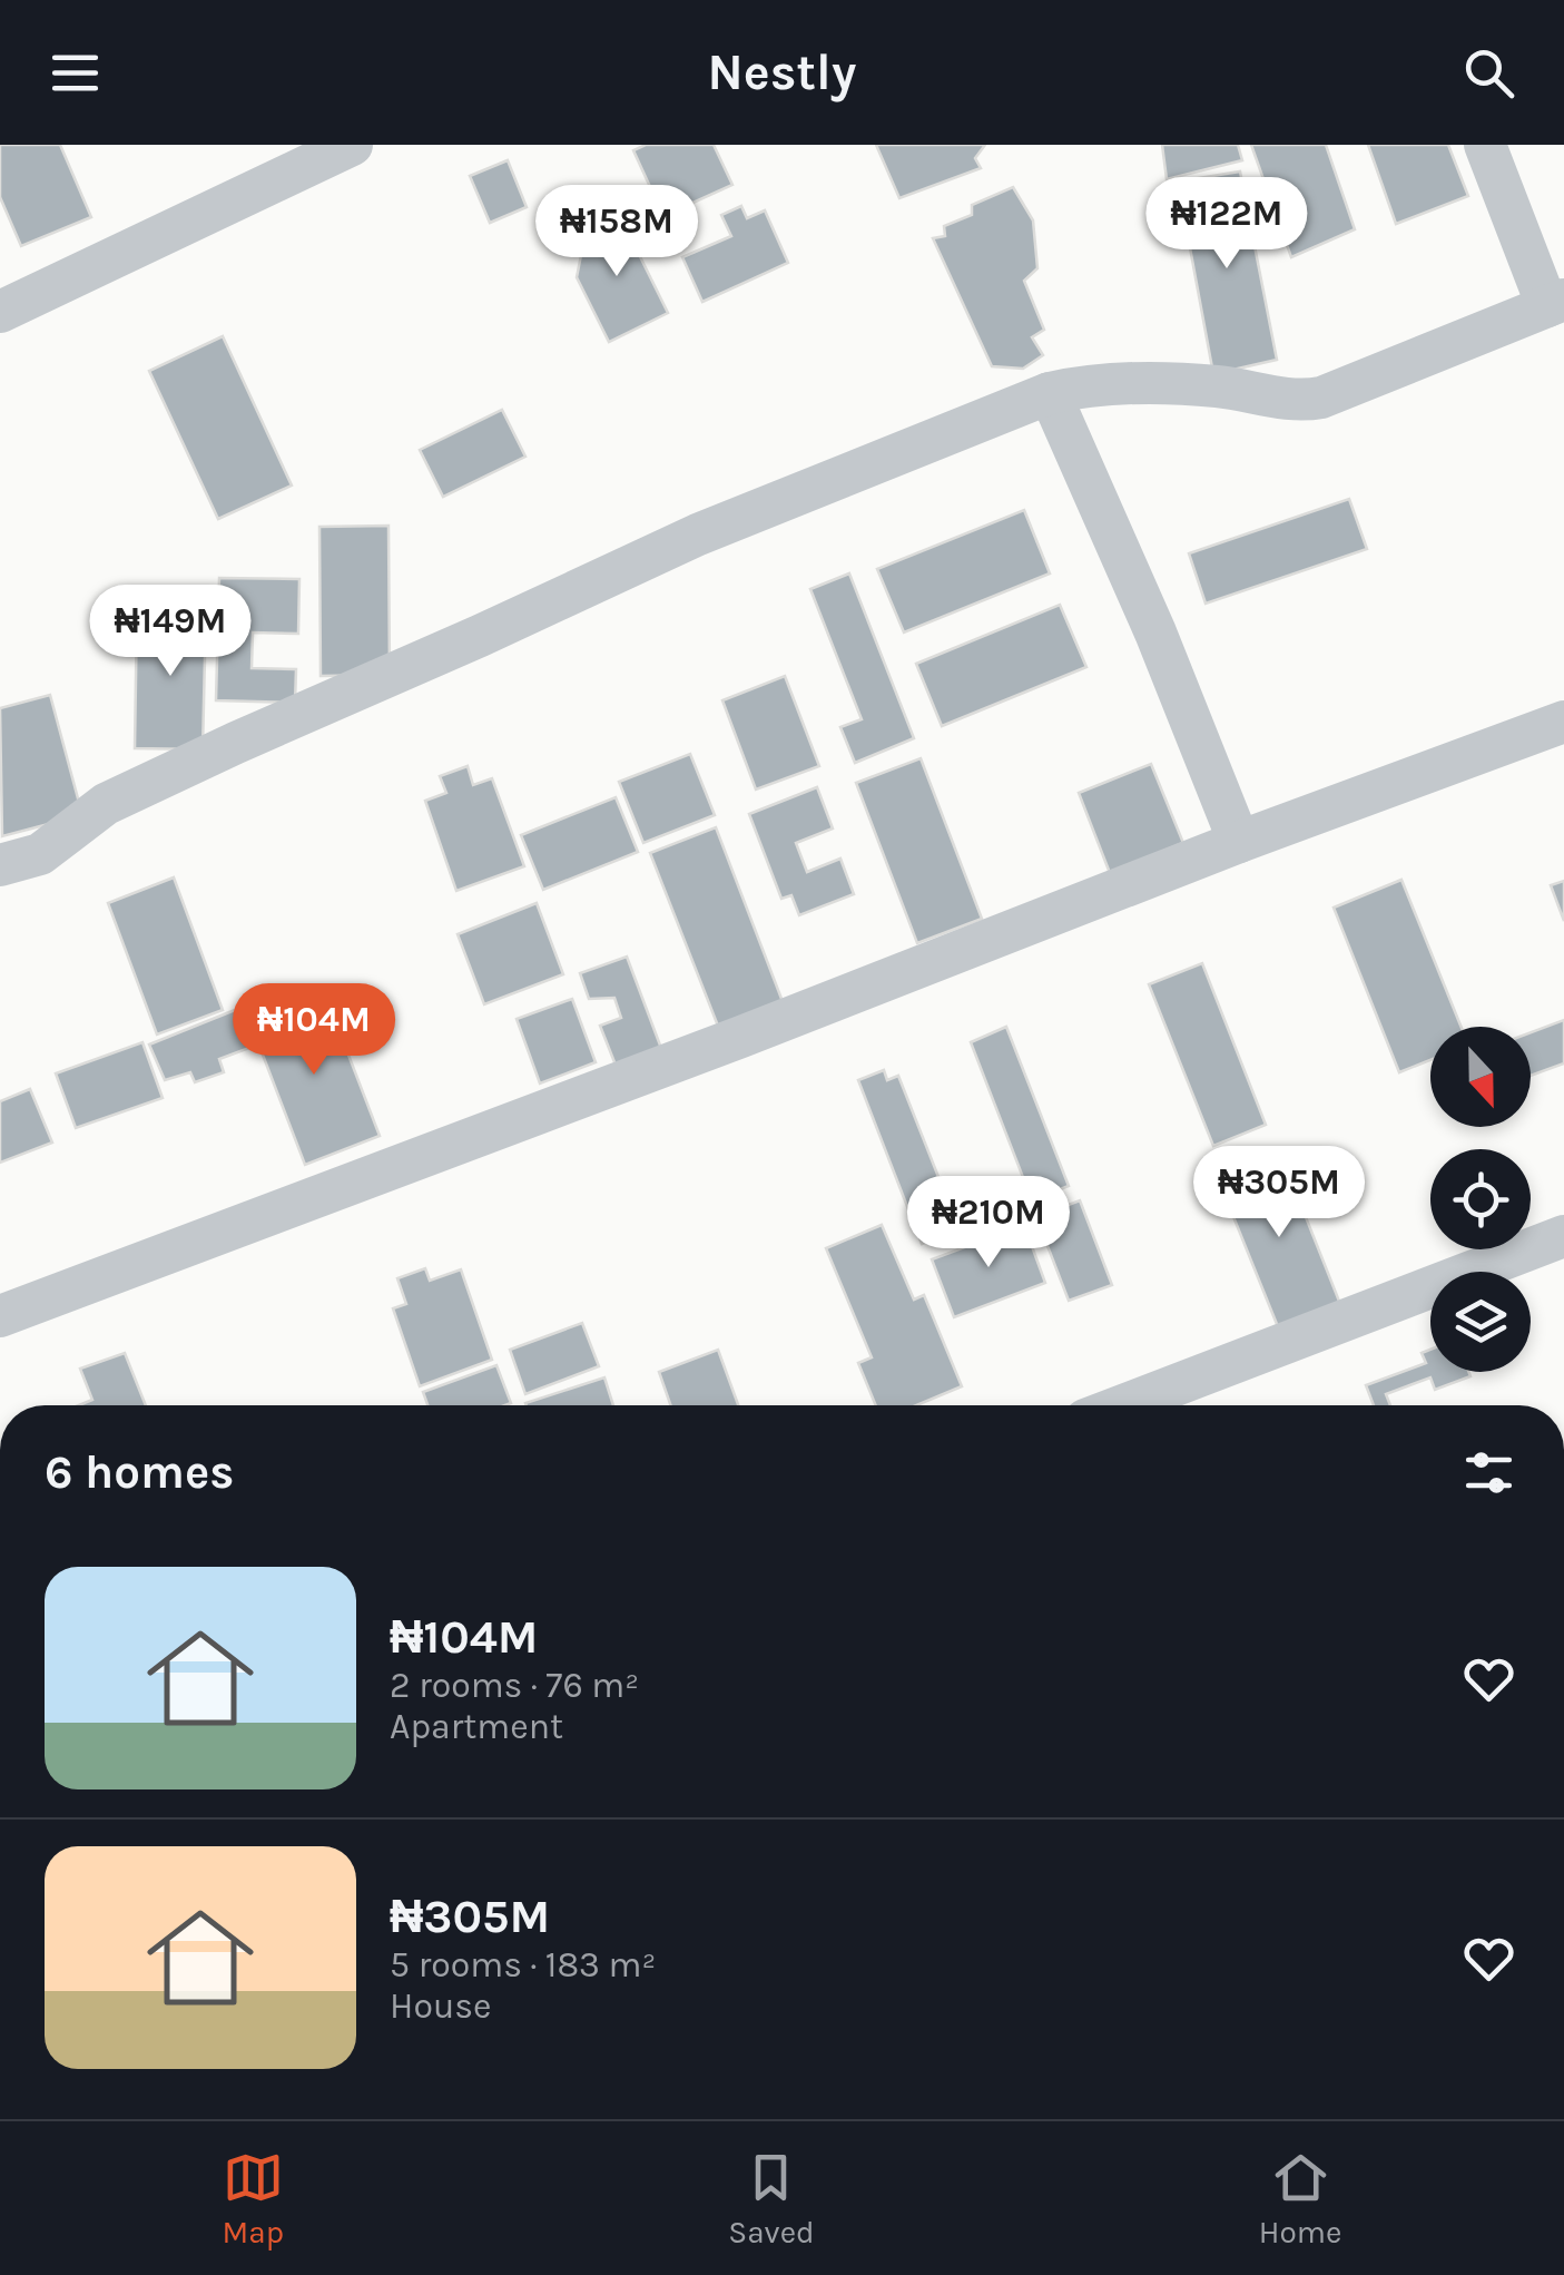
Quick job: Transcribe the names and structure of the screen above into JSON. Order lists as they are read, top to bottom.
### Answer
{
  "north": "bottom",
  "page": {
    "header": "Nestly",
    "price": [
      "₦122M",
      "₦158M",
      "₦149M",
      "₦104M",
      "₦305M",
      "₦210M"
    ],
    "heading": "6 homes",
    "list": [
      {
        "name": "₦104M",
        "note": "2 rooms · 76 m² · Apartment"
      },
      {
        "name": "₦305M",
        "note": "5 rooms · 183 m² · House"
      }
    ],
    "tabs": ["Map", "Saved", "Home"]
  }
}
